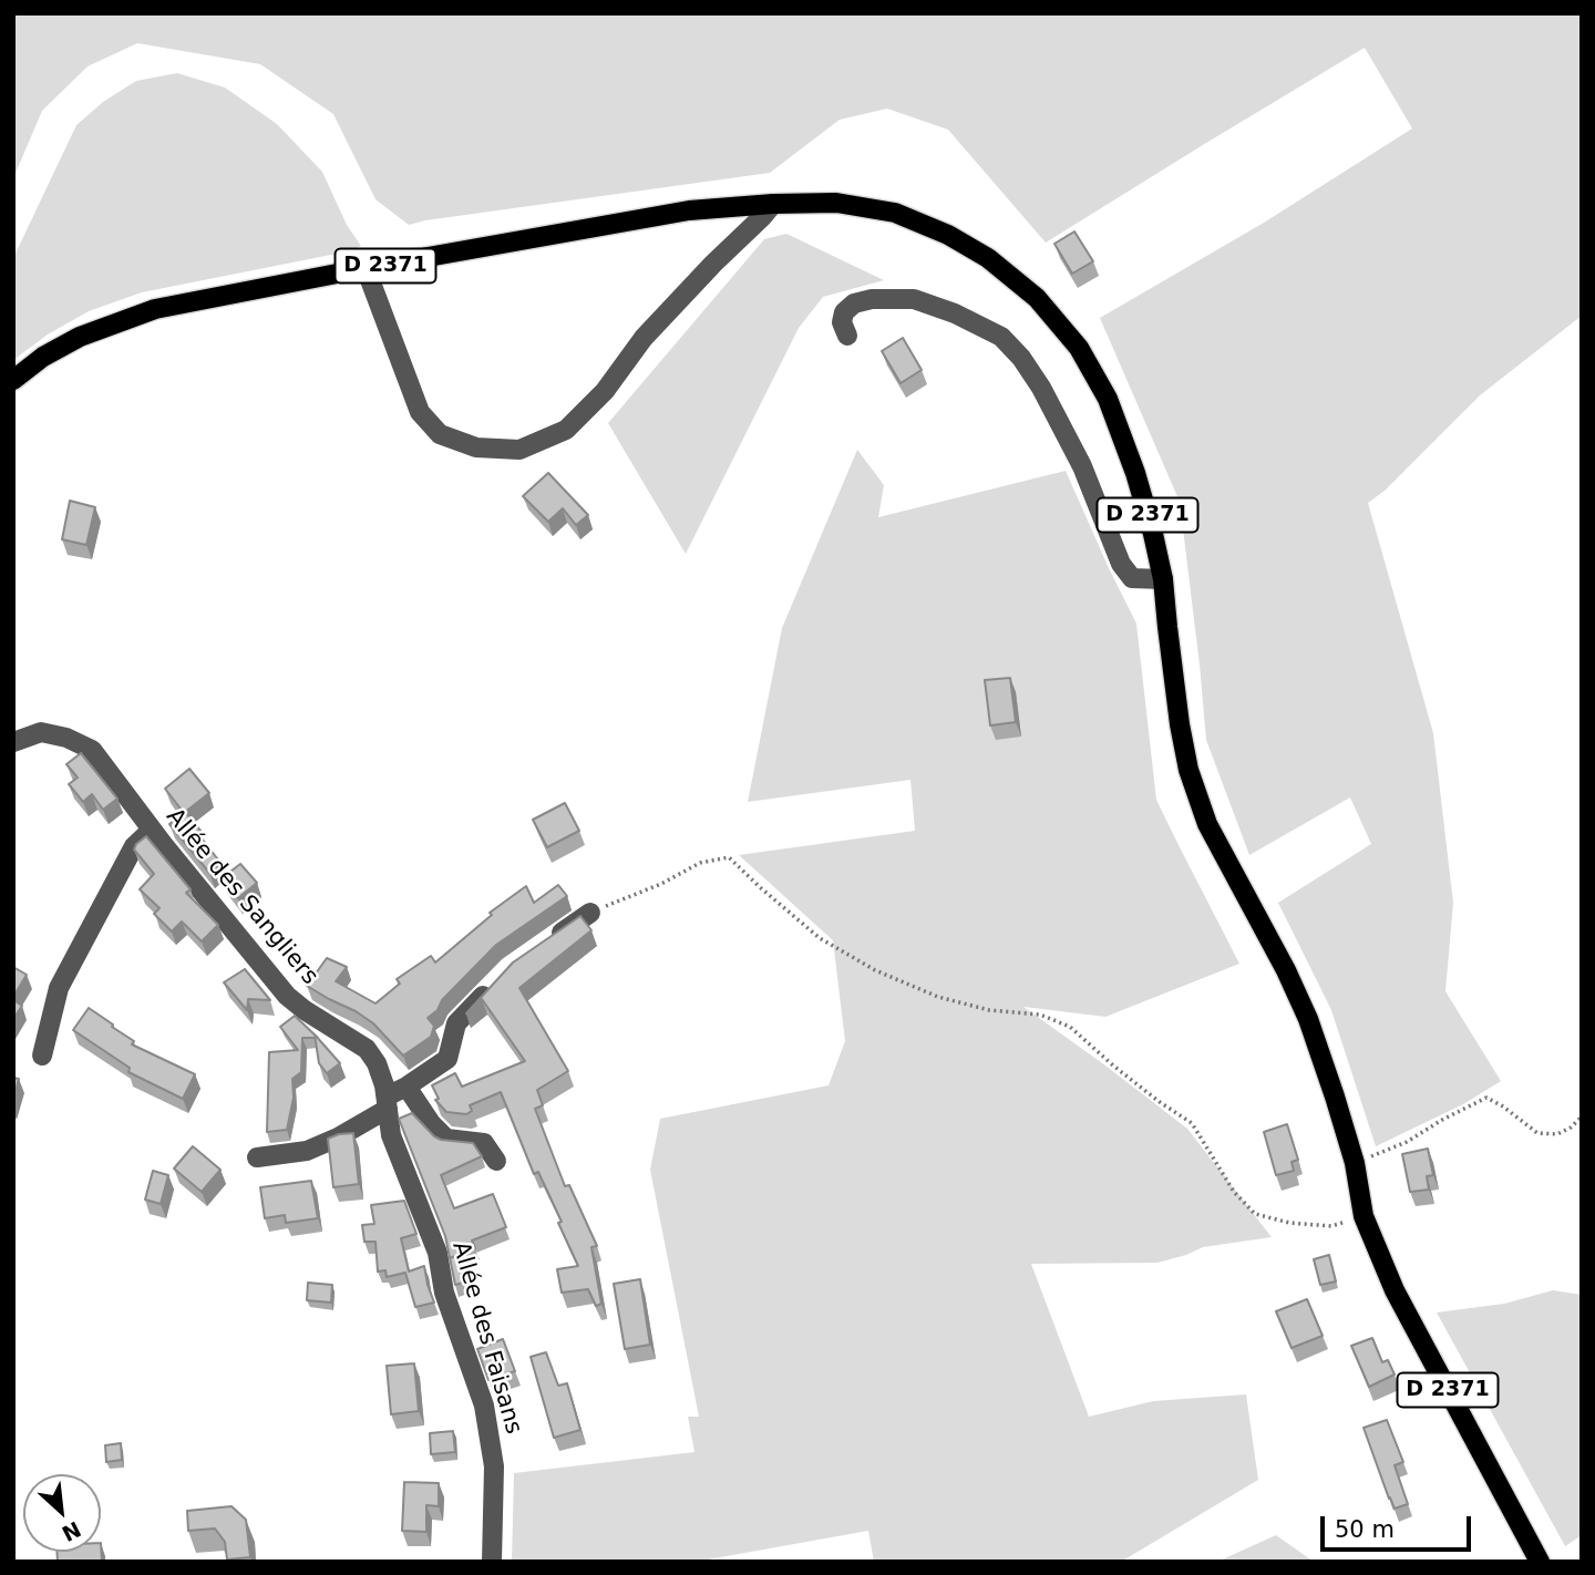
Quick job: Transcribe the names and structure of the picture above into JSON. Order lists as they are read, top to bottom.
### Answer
{
  "streets": {
    "main road": ["D 2371"],
    "street": ["Allée des Sangliers", "Allée des Faisans"]
  },
  "crossings": [
    ["Allée des Sangliers", "Allée des Faisans"]
  ],
  "scale_bar": "50 m",
  "north": "bottom right"
}
